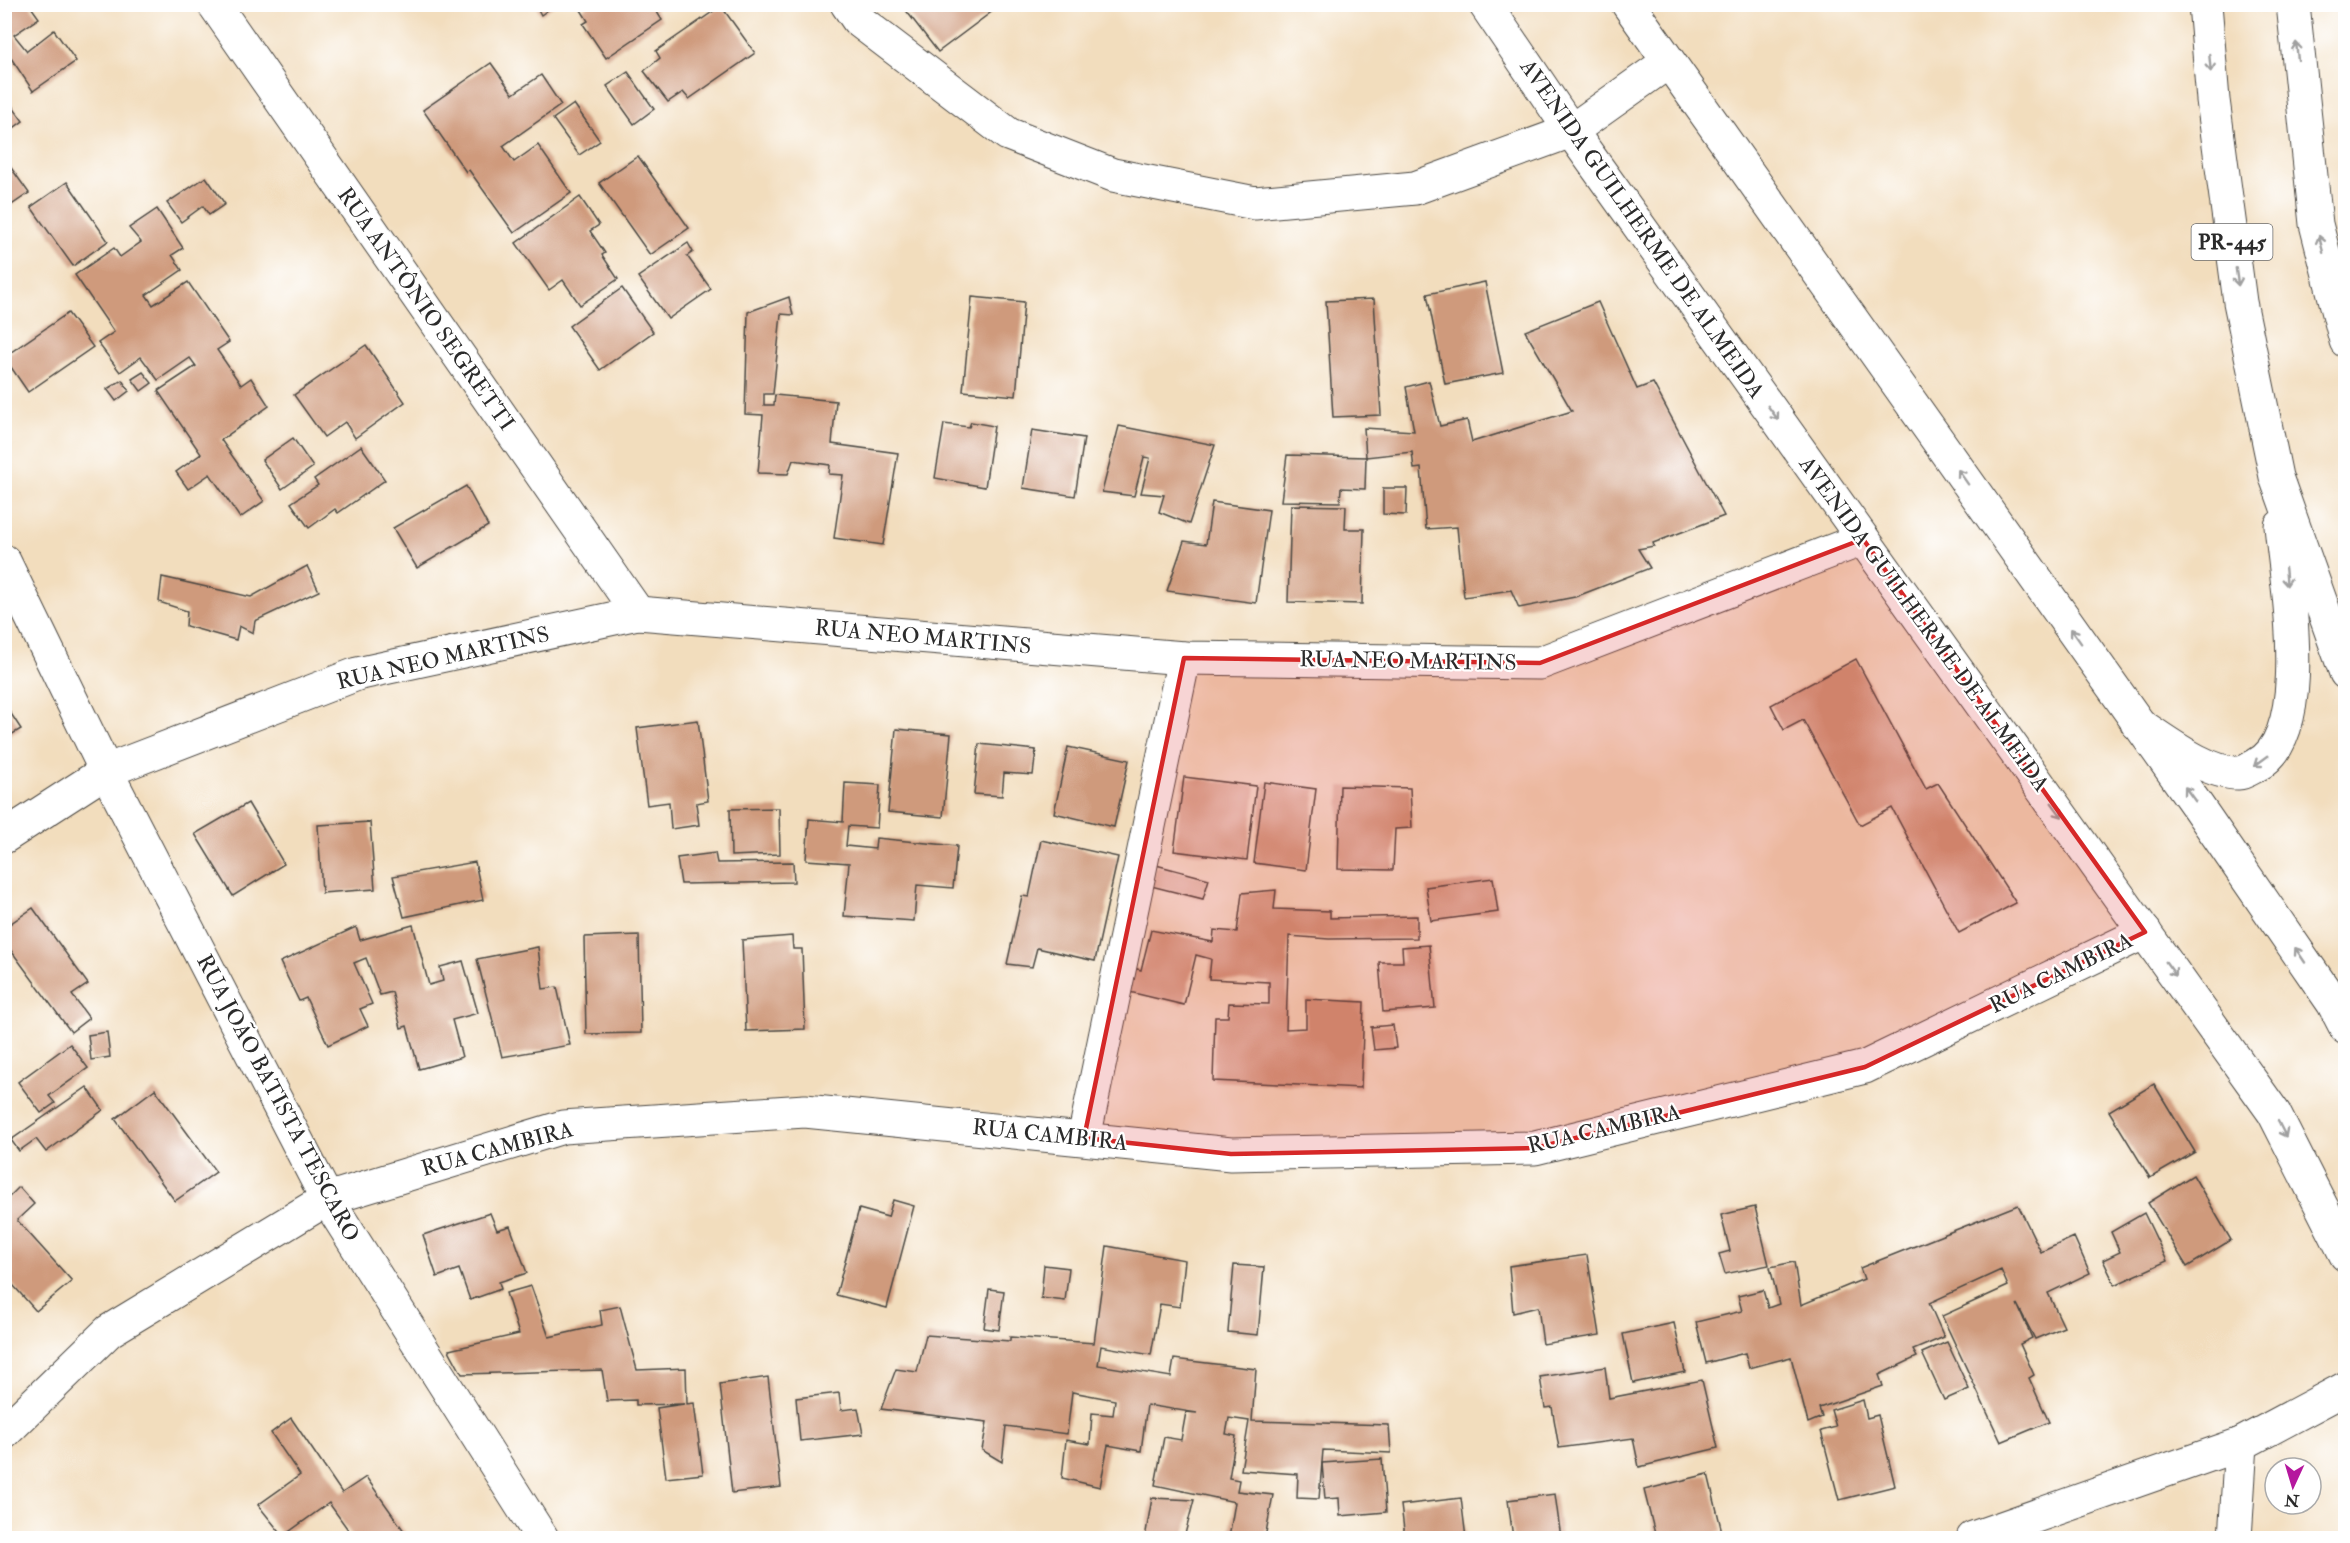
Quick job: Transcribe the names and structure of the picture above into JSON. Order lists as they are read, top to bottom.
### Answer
{
  "streets": {
    "main road": [
      "AVENIDA GUILHERME DE ALMEIDA",
      "PR-445",
      "RUA ANTÔNIO SEGRETTI",
      "RUA NEO MARTINS",
      "RUA CAMBIRA",
      "RUA JOÃO BATISTA TESCARO"
    ]
  },
  "crossings": [
    ["AVENIDA GUILHERME DE ALMEIDA", "RUA NEO MARTINS"],
    ["AVENIDA GUILHERME DE ALMEIDA", "RUA CAMBIRA"],
    ["RUA ANTÔNIO SEGRETTI", "RUA NEO MARTINS"],
    ["RUA NEO MARTINS", "RUA JOÃO BATISTA TESCARO"],
    ["RUA CAMBIRA", "RUA JOÃO BATISTA TESCARO"]
  ],
  "north": "bottom"
}
